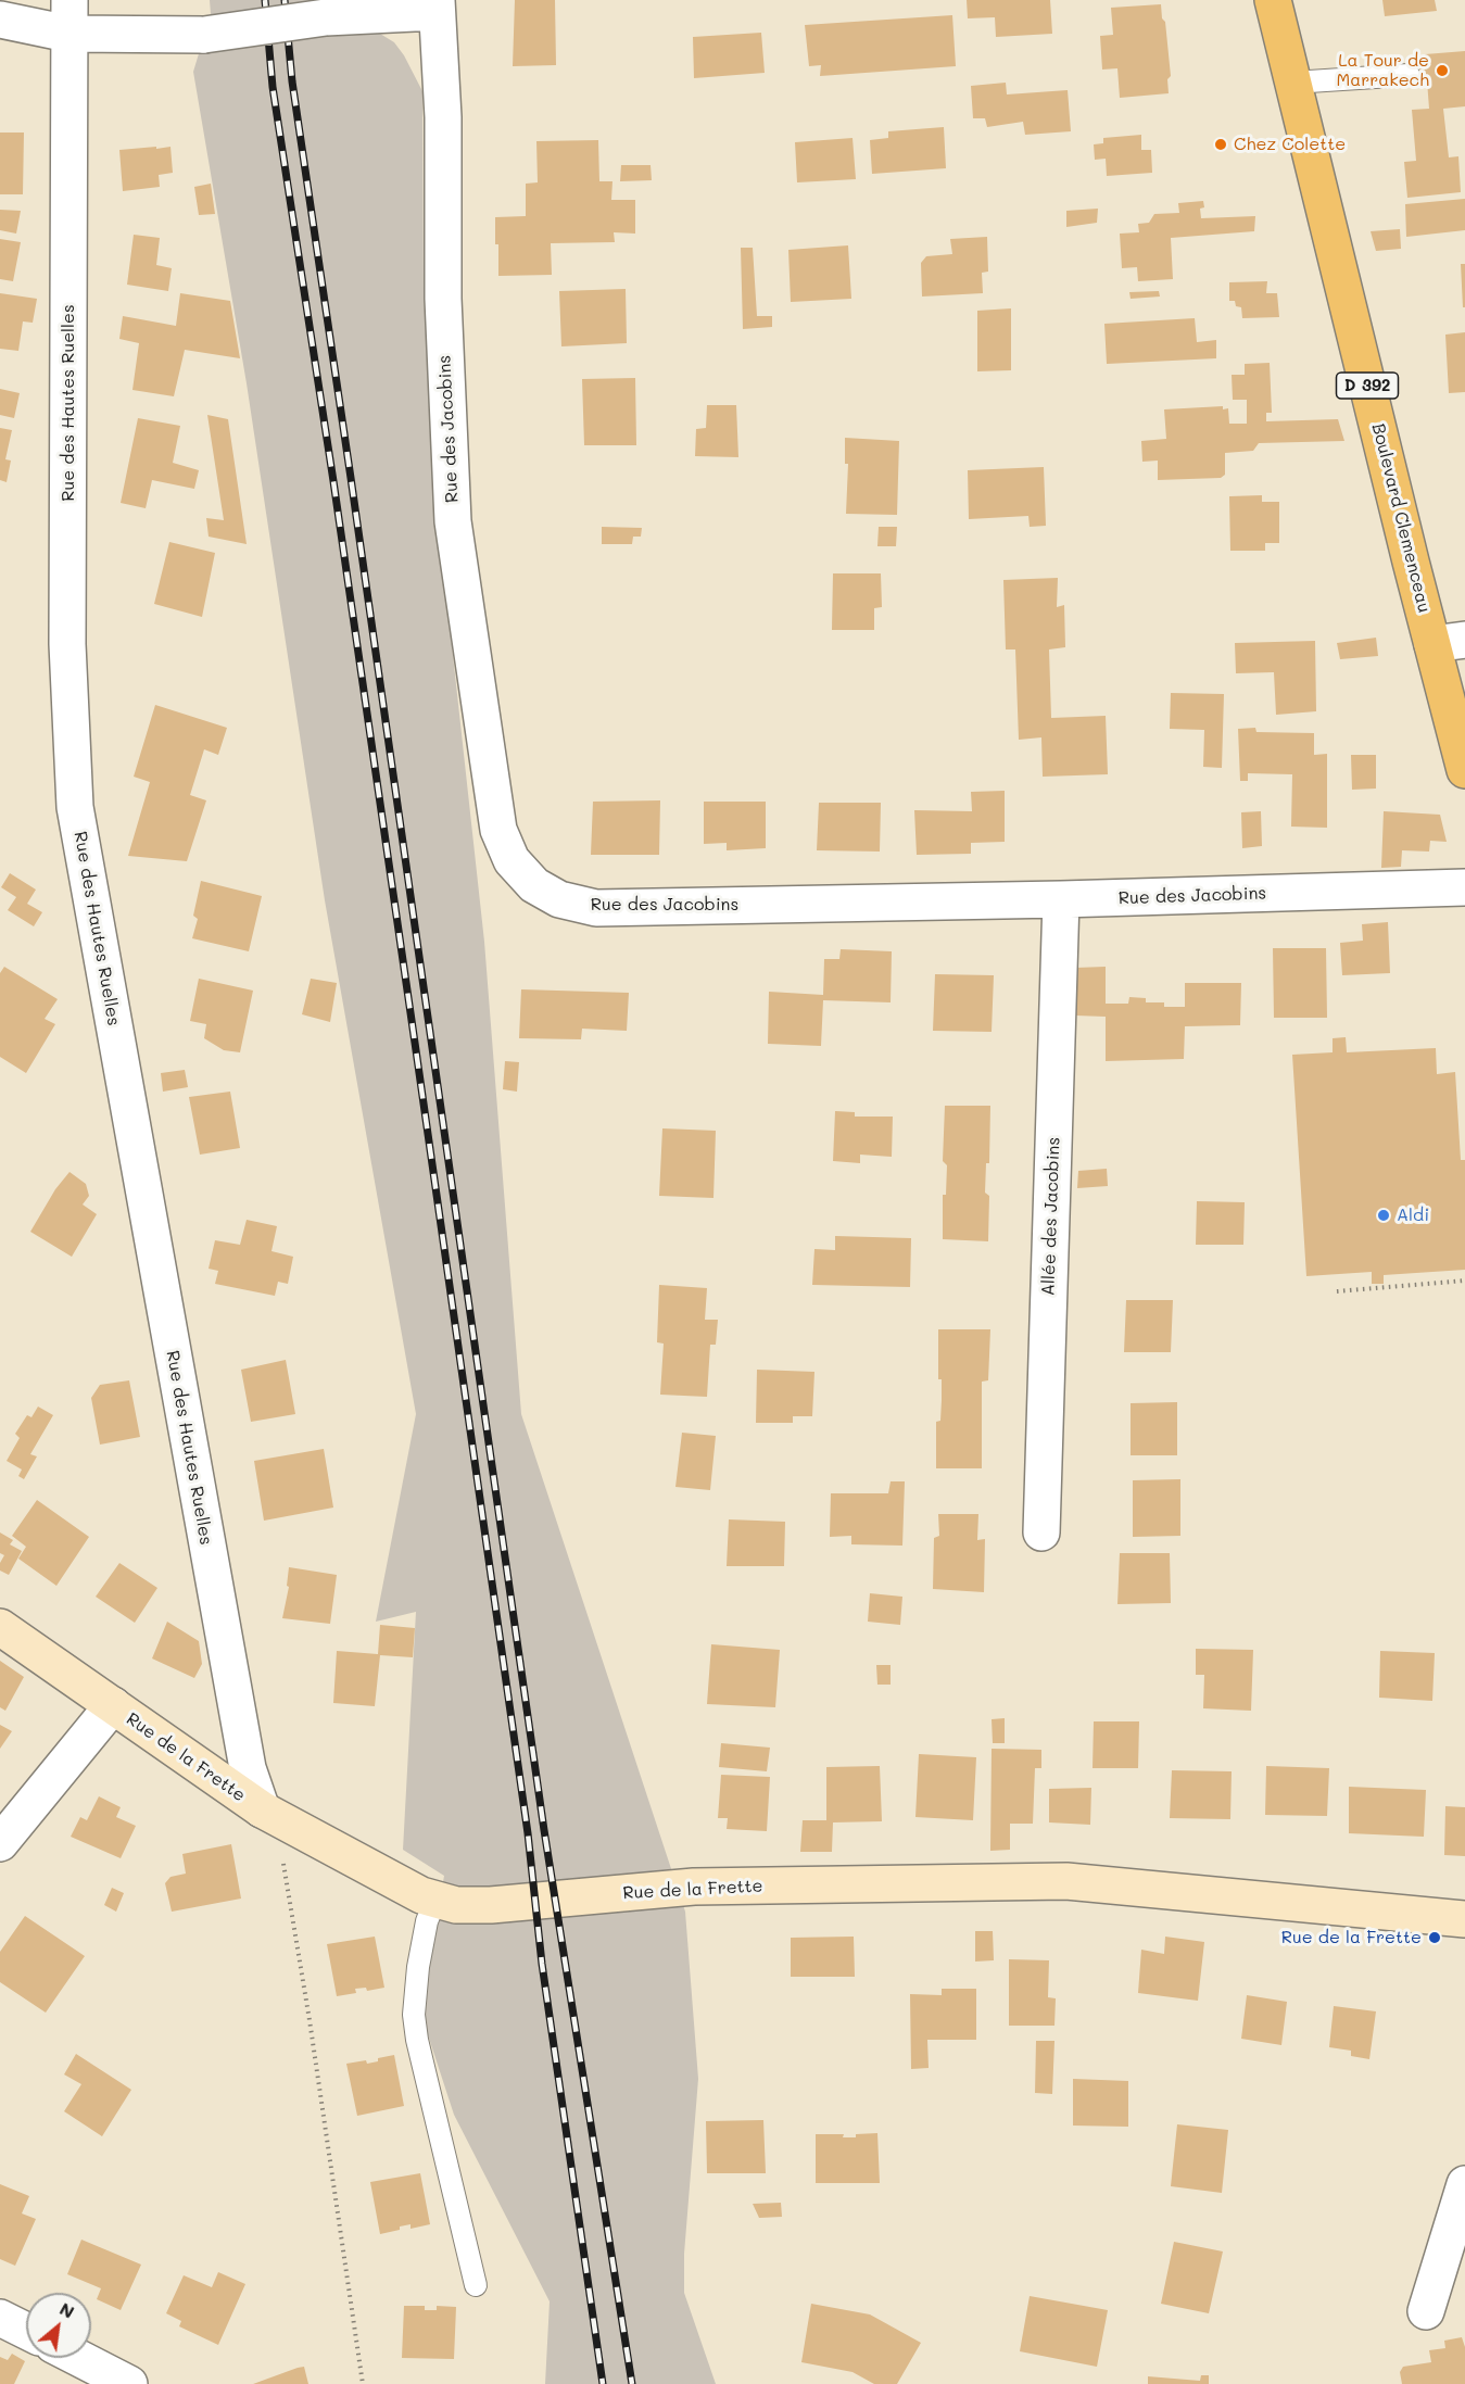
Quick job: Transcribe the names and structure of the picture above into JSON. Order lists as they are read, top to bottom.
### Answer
{
  "streets": {
    "main road": ["D 392", "Boulevard Clemenceau"],
    "street": [
      "Rue des Hautes Ruelles",
      "Rue des Jacobins",
      "Allée des Jacobins",
      "Rue de la Frette"
    ]
  },
  "crossings": [
    ["Rue des Hautes Ruelles", "Rue de la Frette"],
    ["Rue des Jacobins", "Allée des Jacobins"]
  ],
  "places": [
    "La Tour de Marrakech",
    "Chez Colette",
    "Aldi",
    "Rue de la Frette"
  ],
  "north": "top right"
}
